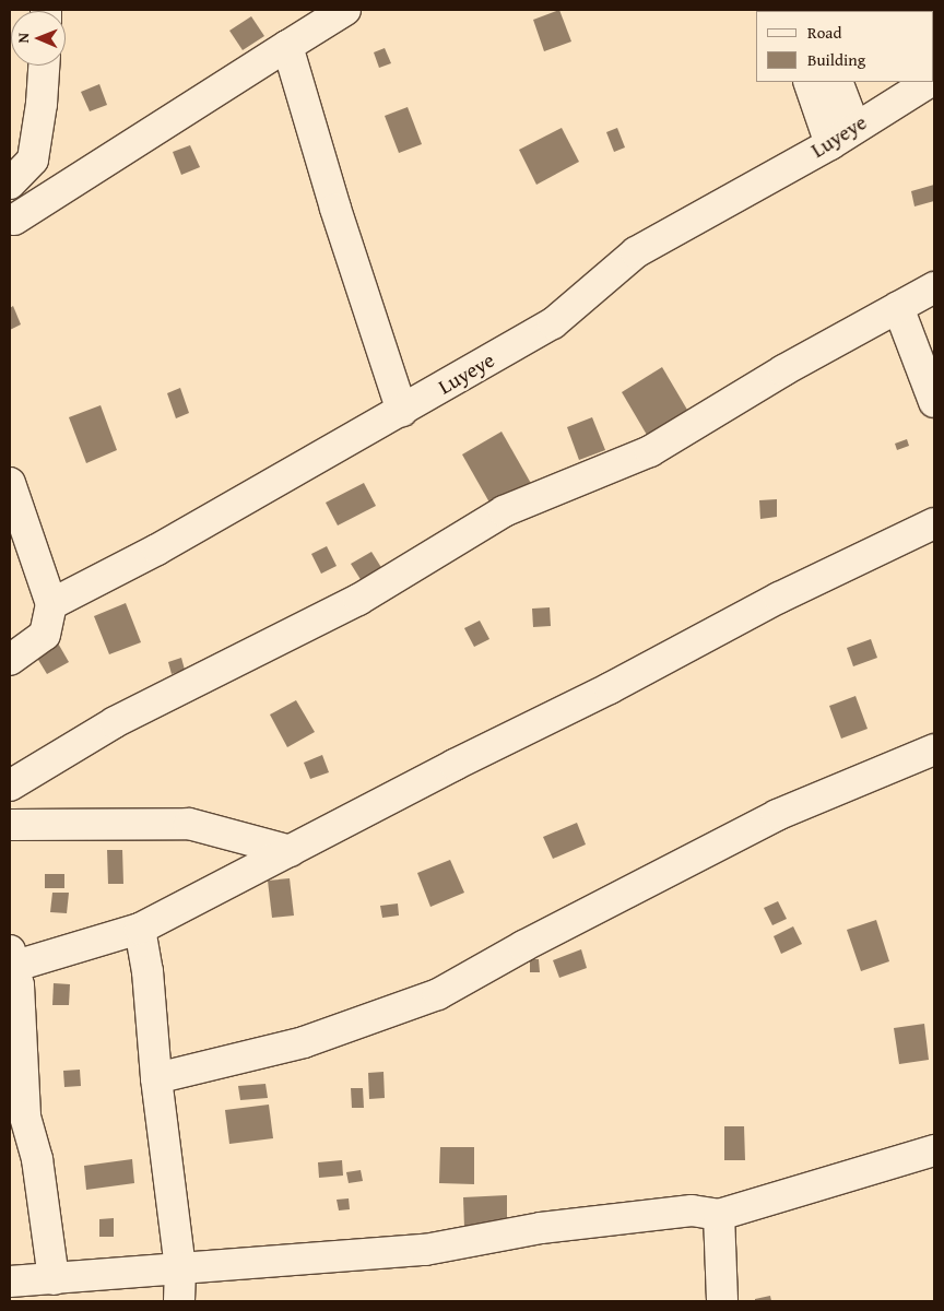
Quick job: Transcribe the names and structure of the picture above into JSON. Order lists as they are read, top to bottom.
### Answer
{
  "streets": {
    "street": ["Luyeye"]
  },
  "legend": ["Road", "Building"],
  "north": "left"
}
